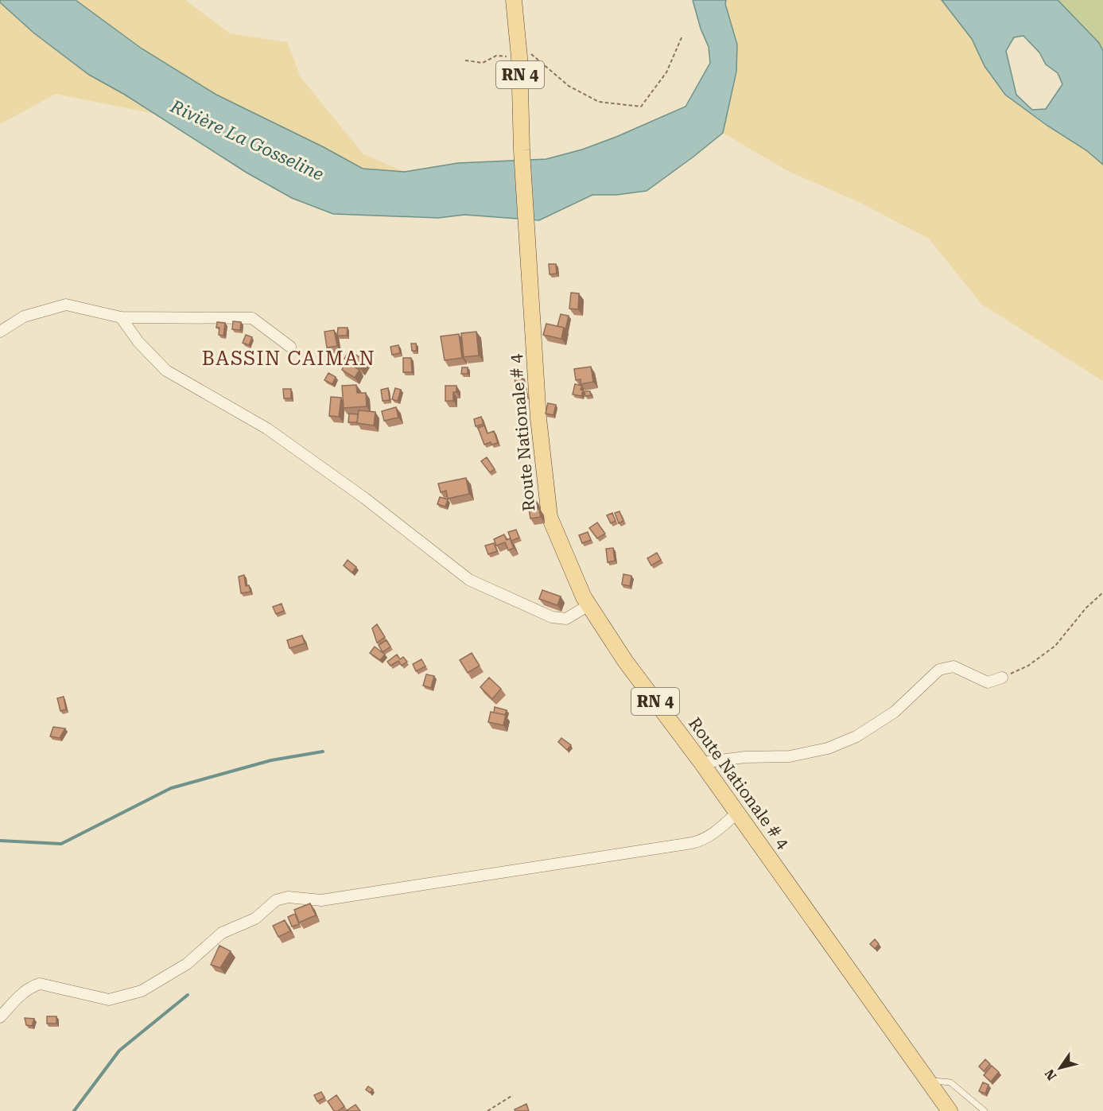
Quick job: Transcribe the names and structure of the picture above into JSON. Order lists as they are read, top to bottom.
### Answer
{
  "streets": {
    "main road": ["RN 4", "Route Nationale # 4"]
  },
  "districts": ["BASSIN CAIMAN"],
  "water": ["Rivière La Gosseline"],
  "north": "bottom left"
}
